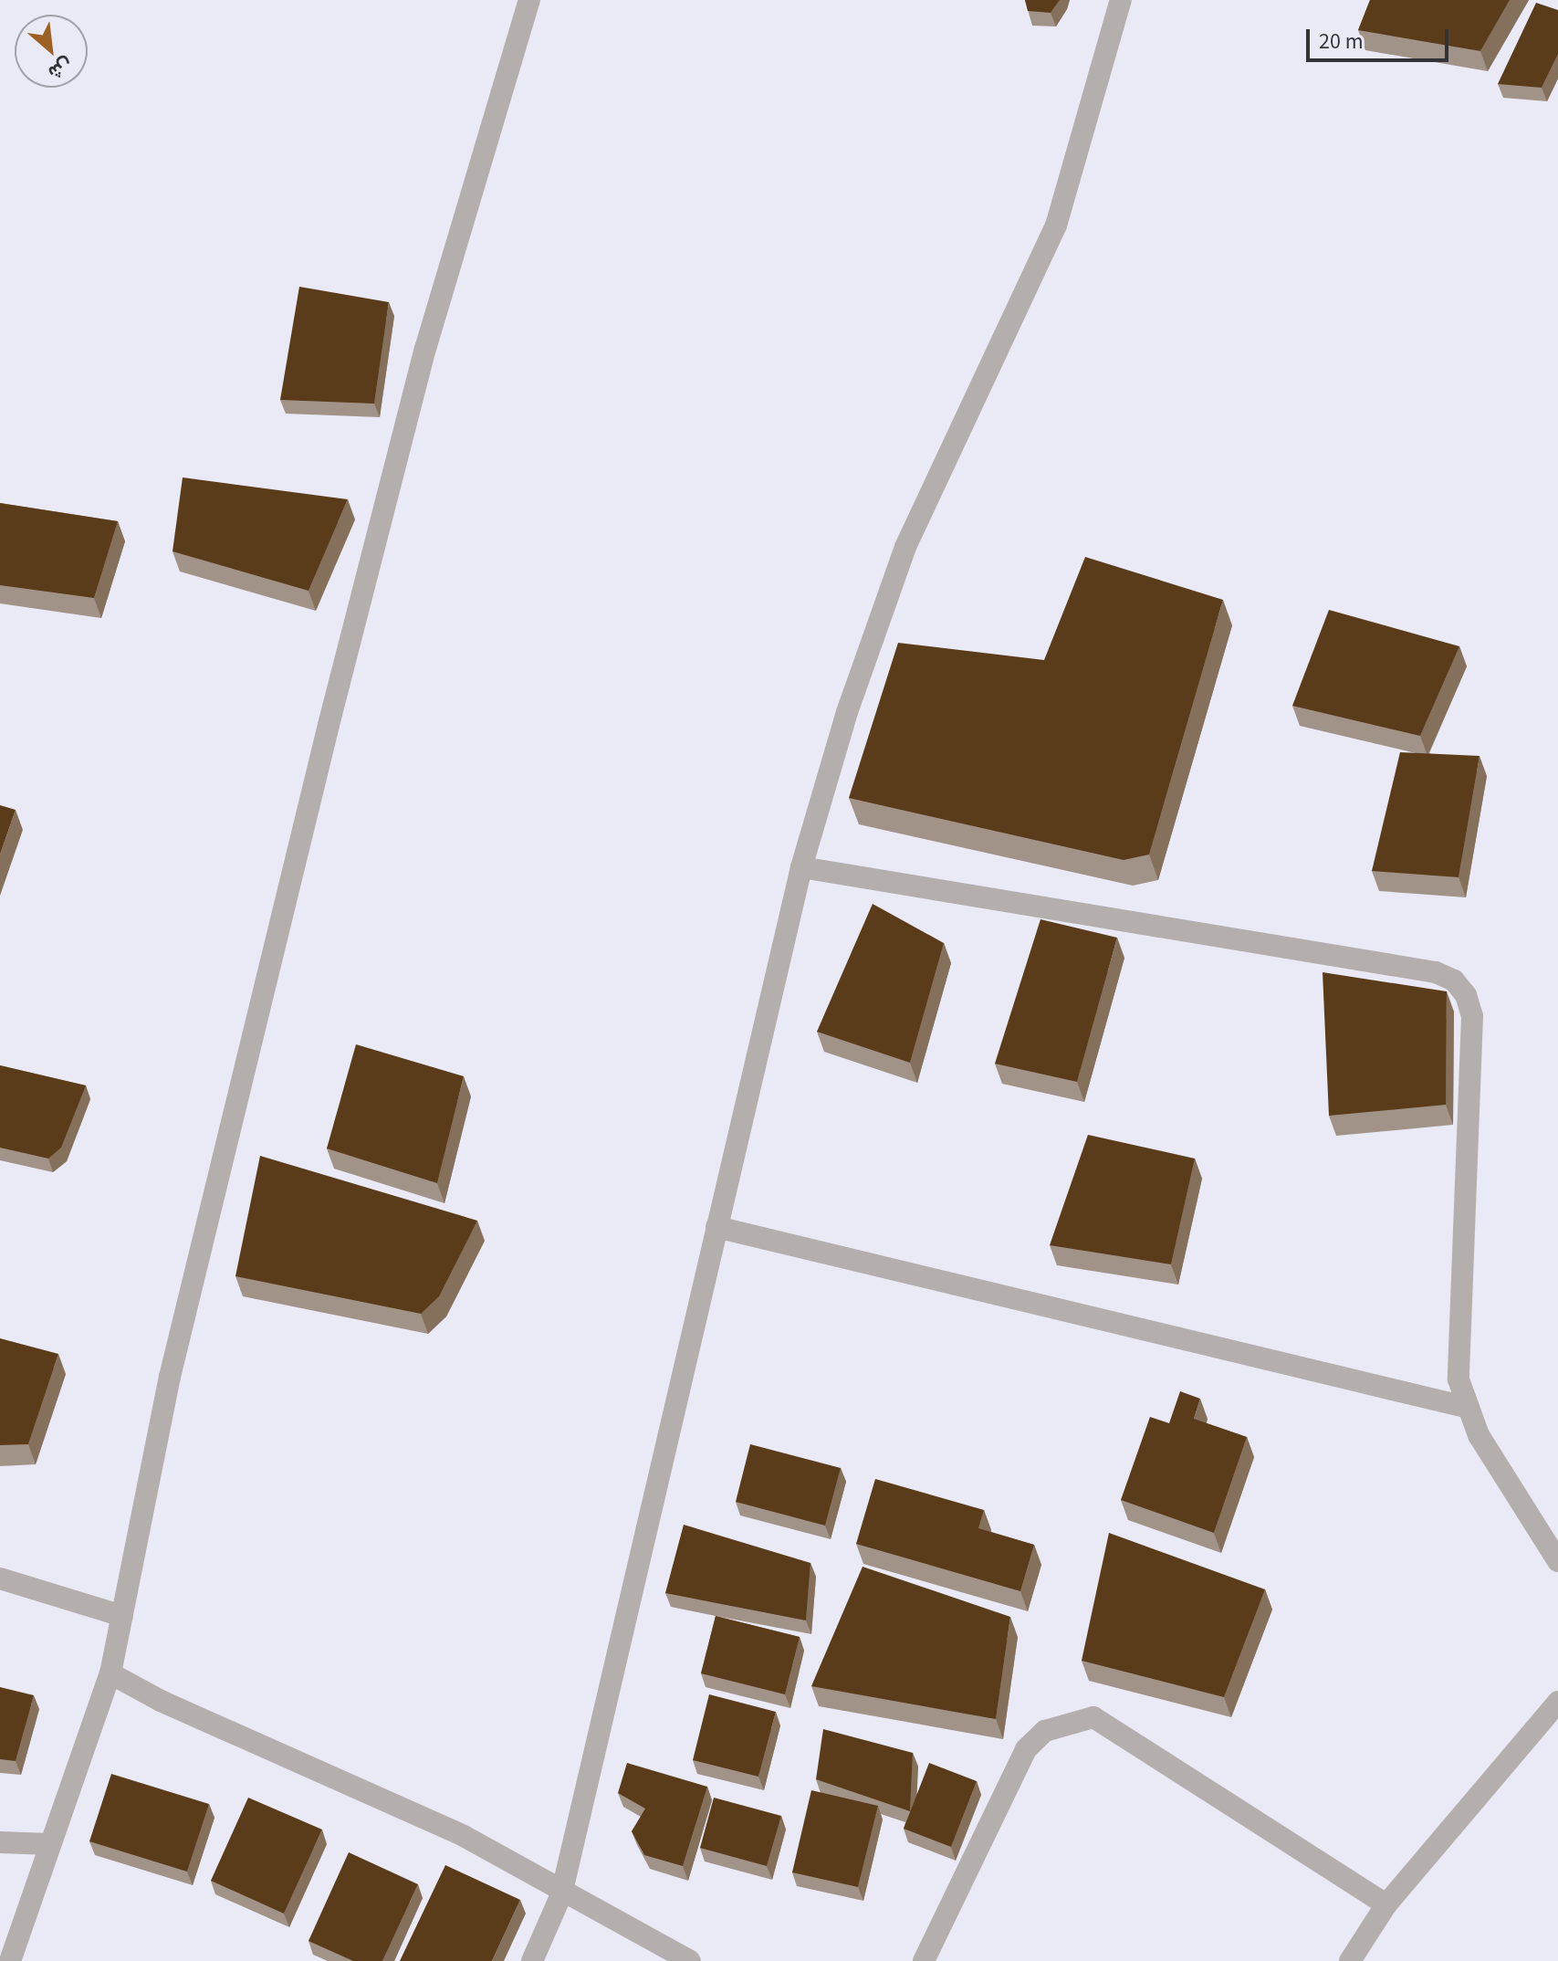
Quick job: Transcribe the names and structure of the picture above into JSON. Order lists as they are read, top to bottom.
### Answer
{
  "scale_bar": "20 m",
  "north": "bottom right"
}
